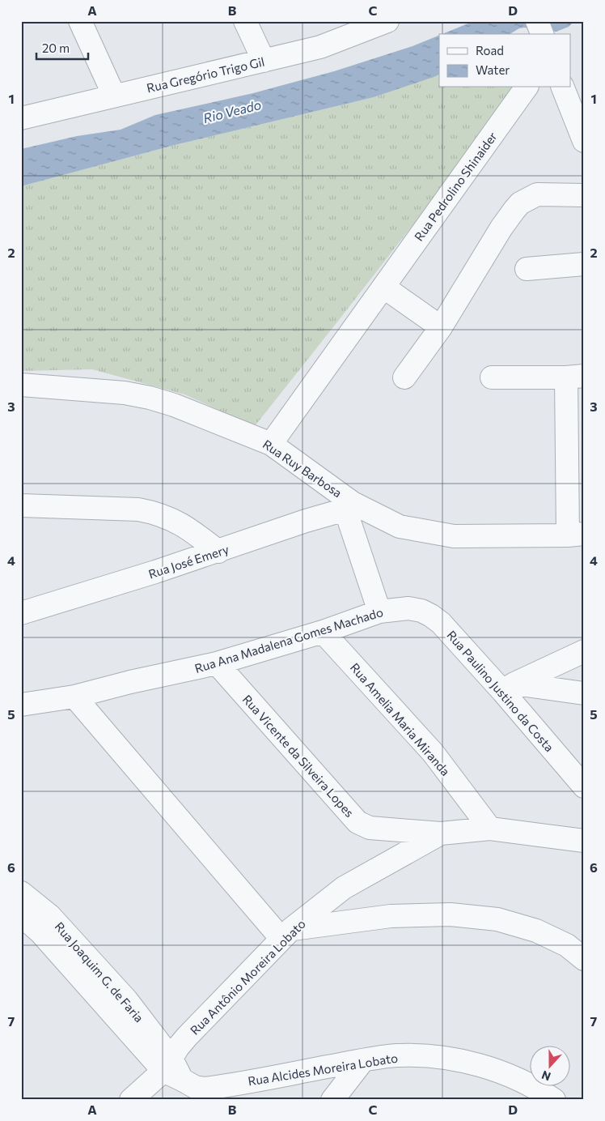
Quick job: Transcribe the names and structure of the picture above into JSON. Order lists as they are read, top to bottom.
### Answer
{
  "streets": {
    "street": [
      "Rua Gregório Trigo Gil",
      "Rua Pedrolino Shinaider",
      "Rua Ruy Barbosa",
      "Rua José Emery",
      "Rua Ana Madalena Gomes Machado",
      "Rua Paulino Justino da Costa",
      "Rua Amelia Maria Miranda",
      "Rua Vicente da Silveira Lopes",
      "Rua Joaquim G. de Faria",
      "Rua Antônio Moreira Lobato",
      "Rua Alcides Moreira Lobato"
    ]
  },
  "crossings": [
    ["Rua Pedrolino Shinaider", "Rua Ruy Barbosa"],
    ["Rua Ruy Barbosa", "Rua José Emery"],
    ["Rua Ana Madalena Gomes Machado", "Rua Paulino Justino da Costa"],
    ["Rua Ana Madalena Gomes Machado", "Rua Amelia Maria Miranda"],
    ["Rua Ana Madalena Gomes Machado", "Rua Vicente da Silveira Lopes"],
    ["Rua Amelia Maria Miranda", "Rua Vicente da Silveira Lopes"],
    ["Rua Vicente da Silveira Lopes", "Rua Antônio Moreira Lobato"],
    ["Rua Joaquim G. de Faria", "Rua Antônio Moreira Lobato"],
    ["Rua Joaquim G. de Faria", "Rua Alcides Moreira Lobato"],
    ["Rua Antônio Moreira Lobato", "Rua Alcides Moreira Lobato"]
  ],
  "water": ["Rio Veado"],
  "legend": ["Road", "Water"],
  "scale_bar": "20 m",
  "north": "bottom",
  "grid": {
    "columns": [
      "A",
      "B",
      "C",
      "D"
    ],
    "rows": [
      "1",
      "2",
      "3",
      "4",
      "5",
      "6",
      "7"
    ]
  }
}
